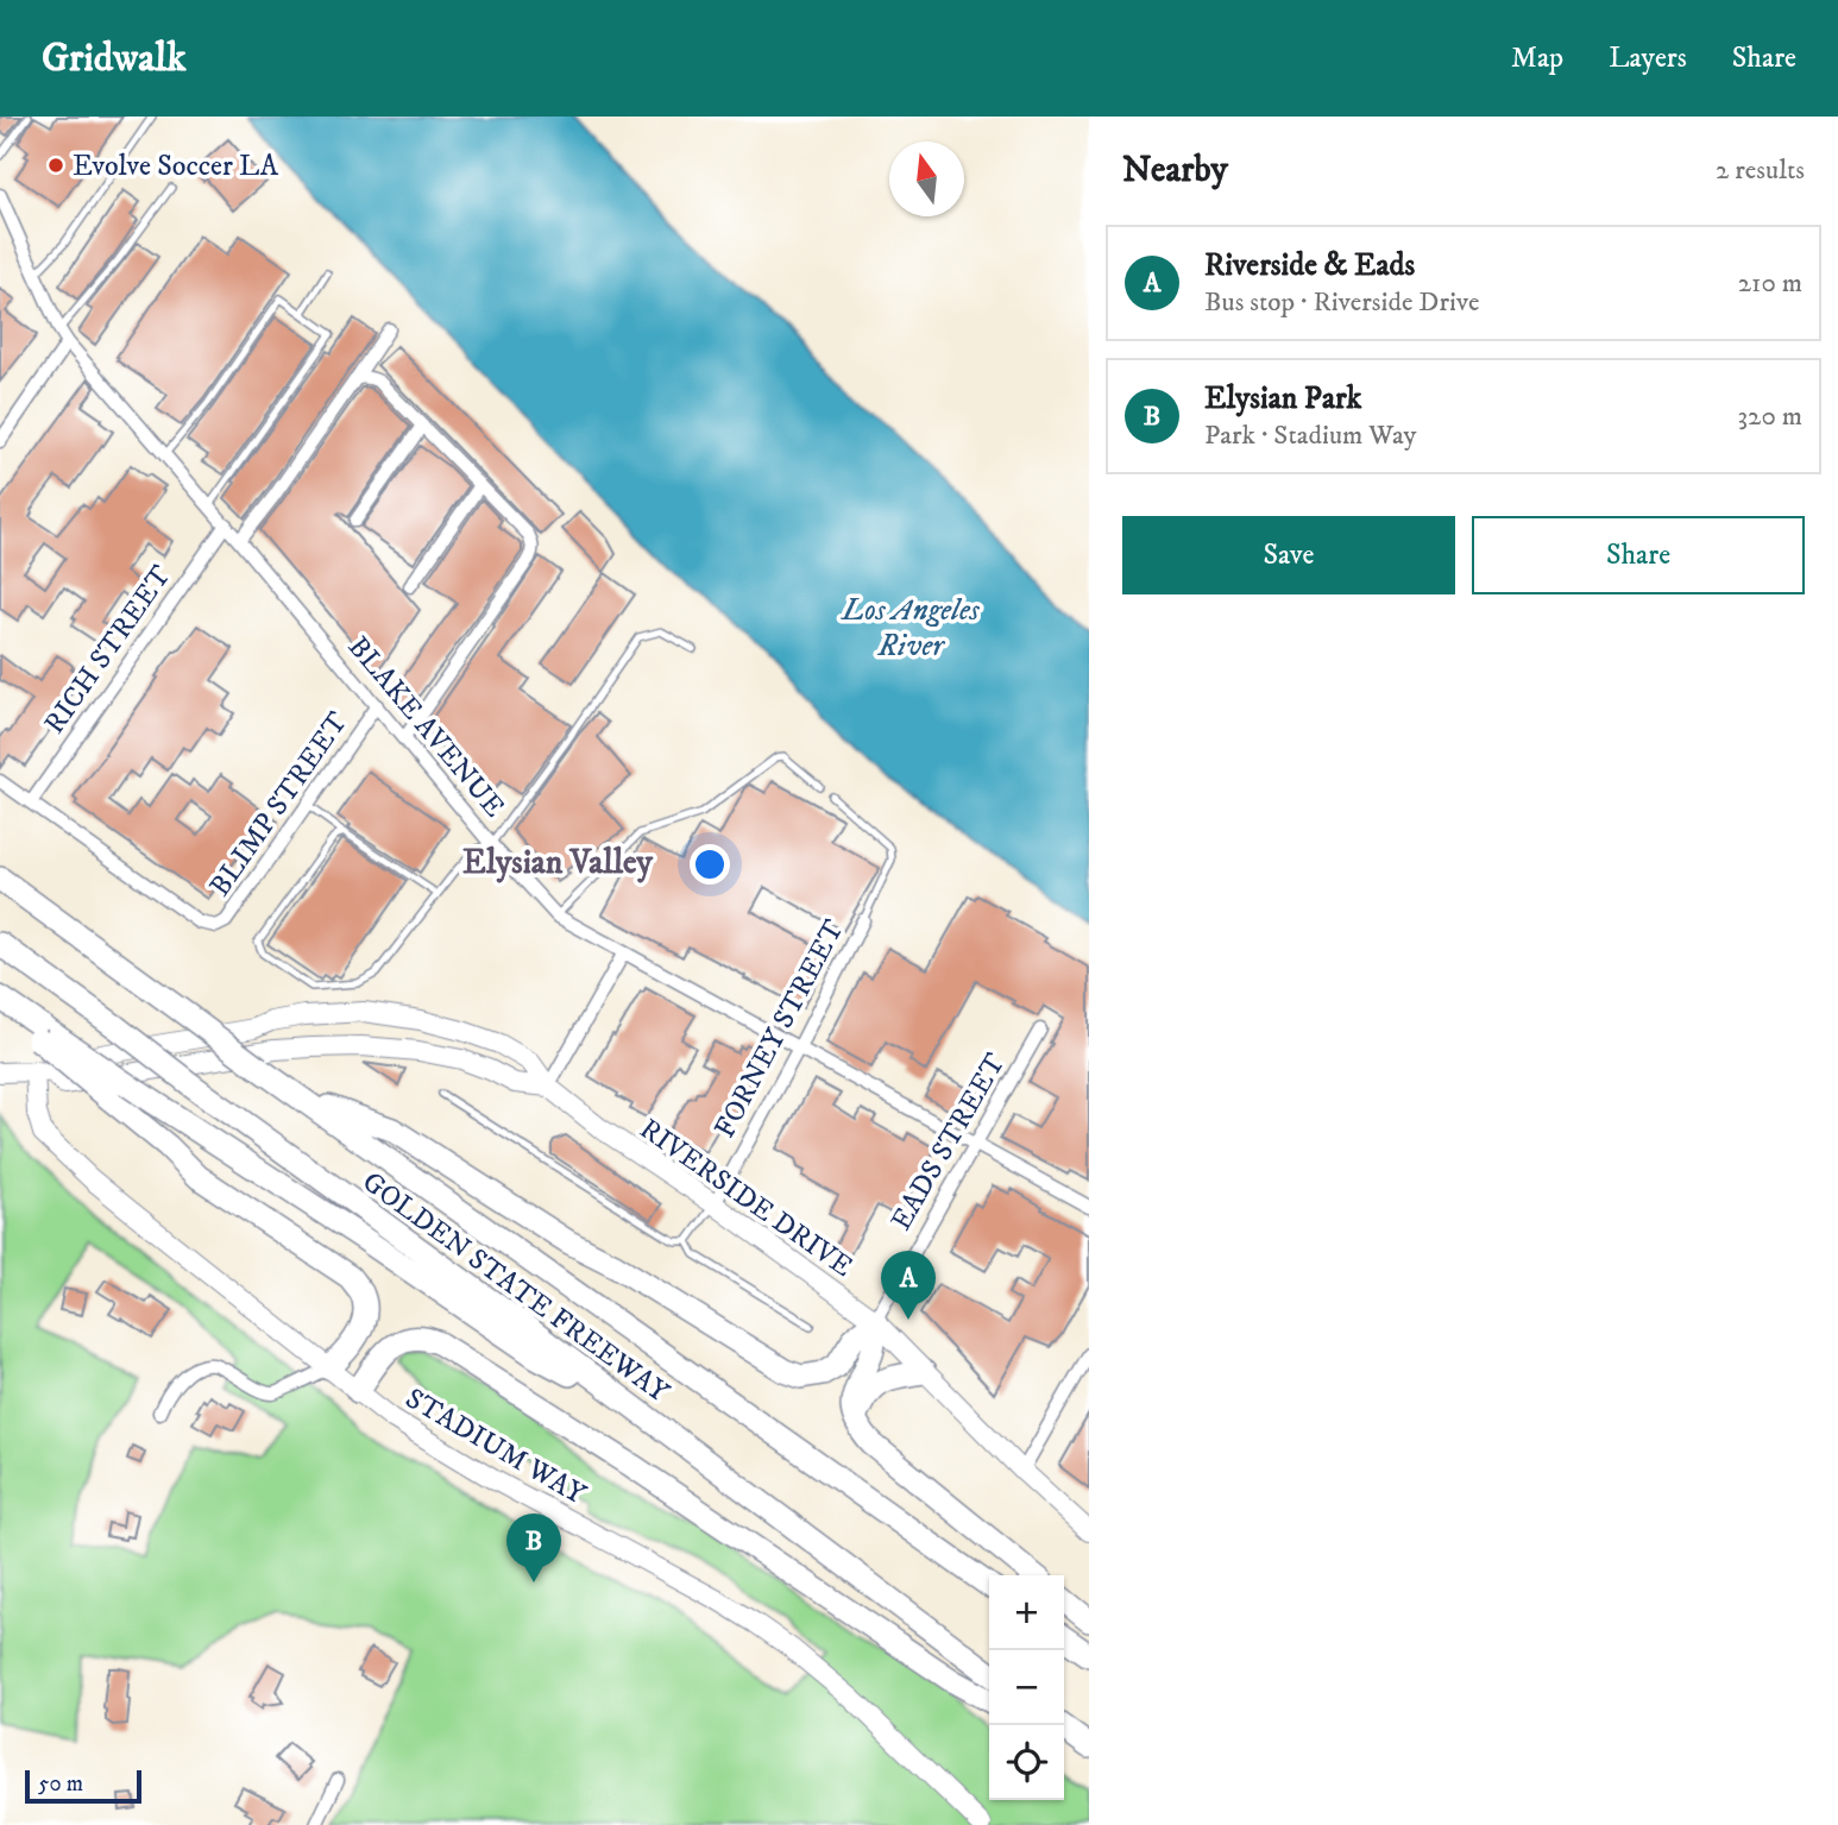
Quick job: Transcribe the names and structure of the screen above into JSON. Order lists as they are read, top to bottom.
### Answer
{
  "streets": {
    "highway": ["GOLDEN STATE FREEWAY"],
    "main road": ["RIVERSIDE DRIVE", "STADIUM WAY"],
    "street": [
      "RICH STREET",
      "BLAKE AVENUE",
      "BLIMP STREET",
      "FORNEY STREET",
      "EADS STREET"
    ]
  },
  "crossings": [
    ["RICH STREET", "BLAKE AVENUE"],
    ["RICH STREET", "BLIMP STREET"],
    ["BLAKE AVENUE", "BLIMP STREET"],
    ["BLAKE AVENUE", "FORNEY STREET"],
    ["BLAKE AVENUE", "EADS STREET"],
    ["FORNEY STREET", "RIVERSIDE DRIVE"],
    ["EADS STREET", "RIVERSIDE DRIVE"],
    ["RIVERSIDE DRIVE", "STADIUM WAY"]
  ],
  "districts": ["Elysian Valley"],
  "water": ["Los Angeles River"],
  "places": ["Evolve Soccer LA"],
  "scale_bar": "50 m",
  "north": "top",
  "page": {
    "header": "Gridwalk",
    "nav": ["Map", "Layers", "Share"],
    "heading": ["Nearby", "2 results"],
    "list": [
      {
        "mark": "A",
        "name": "Riverside & Eads",
        "note": "Bus stop · Riverside Drive",
        "value": "210 m"
      },
      {
        "mark": "B",
        "name": "Elysian Park",
        "note": "Park · Stadium Way",
        "value": "320 m"
      }
    ],
    "buttons": ["Save", "Share"],
    "pins": ["A", "B"],
    "map_buttons": ["+", "−"],
    "scale": "50 m"
  }
}
